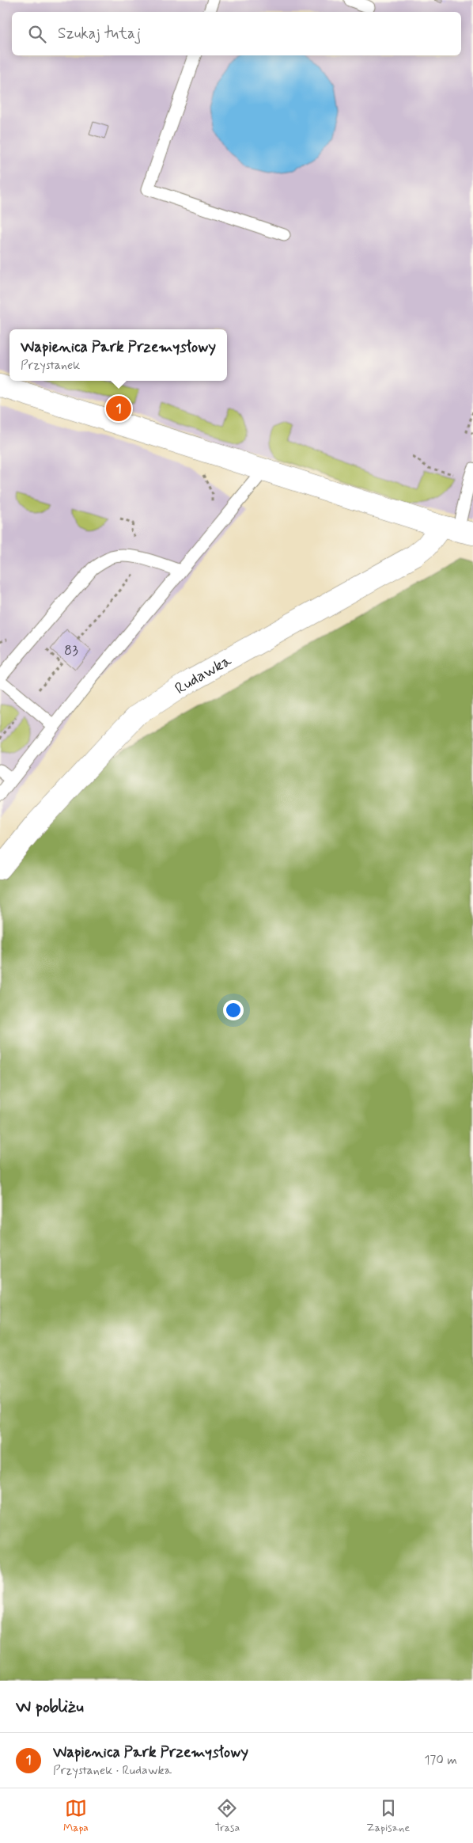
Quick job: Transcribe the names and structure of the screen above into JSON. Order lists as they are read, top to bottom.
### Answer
{
  "streets": {
    "street": ["Rudawka"]
  },
  "house_numbers": ["83"],
  "page": {
    "search": "Szukaj tutaj",
    "popup": ["Wapienica Park Przemysłowy", "Przystanek"],
    "pins": "1",
    "heading": "W pobliżu",
    "list": [
      {
        "mark": "1",
        "name": "Wapienica Park Przemysłowy",
        "note": "Przystanek · Rudawka",
        "value": "170 m"
      }
    ],
    "nav": ["Mapa", "Trasa", "Zapisane"]
  }
}
